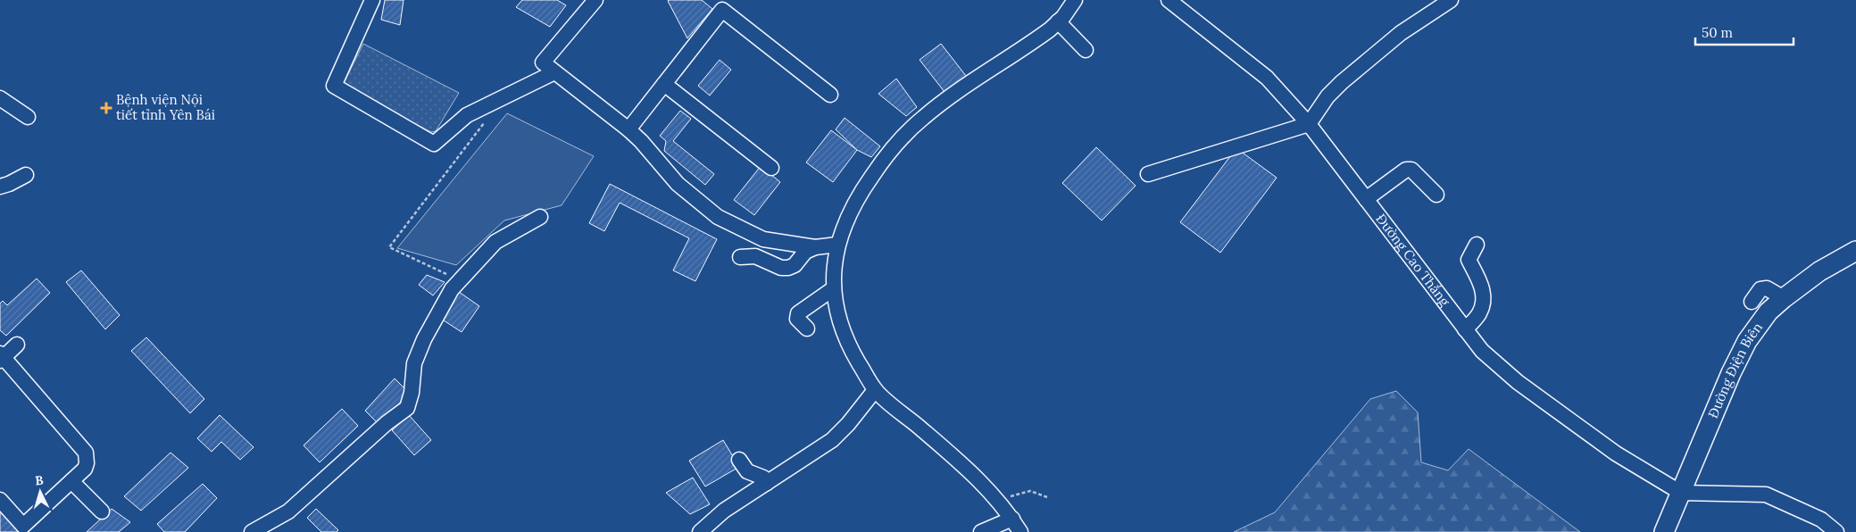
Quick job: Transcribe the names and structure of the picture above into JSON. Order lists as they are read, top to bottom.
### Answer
{
  "streets": {
    "main road": ["Đường Điện Biên"],
    "street": ["Đường Cao Thắng"]
  },
  "crossings": [
    ["Đường Cao Thắng", "Đường Điện Biên"]
  ],
  "places": {
    "health": ["Bệnh viện Nội tiết tỉnh Yên Bái"]
  },
  "scale_bar": "50 m",
  "north": "top"
}
